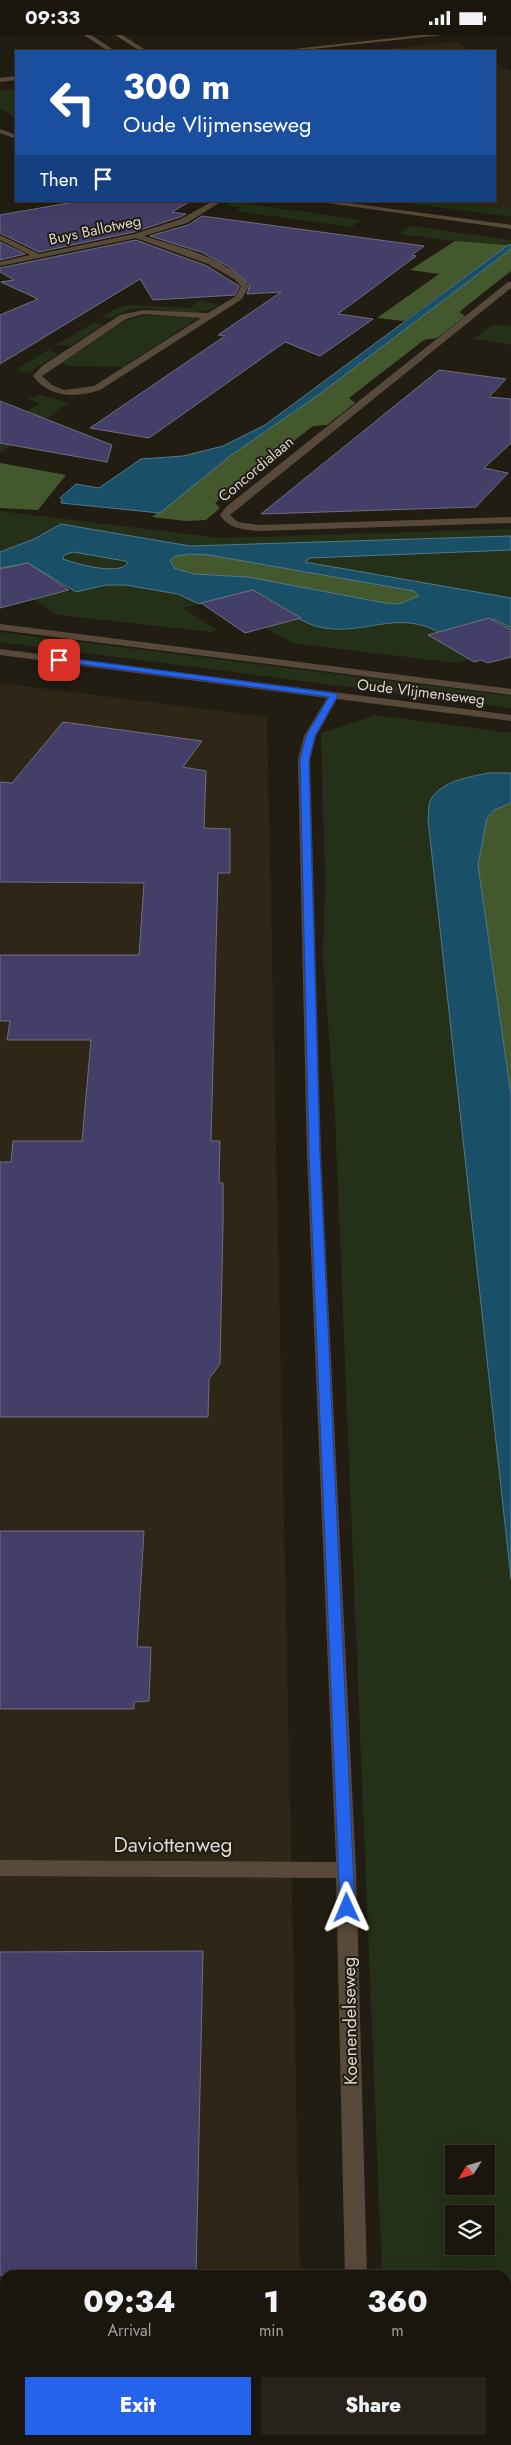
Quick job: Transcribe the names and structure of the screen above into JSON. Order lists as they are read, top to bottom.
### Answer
{
  "streets": {
    "street": [
      "Buys Ballotweg",
      "Concordialaan",
      "Oude Vlijmenseweg",
      "Daviottenweg",
      "Koenendelseweg"
    ]
  },
  "crossings": [
    ["Oude Vlijmenseweg", "Koenendelseweg"],
    ["Daviottenweg", "Koenendelseweg"]
  ],
  "north": "bottom left",
  "page": {
    "status": "09:33",
    "turn": ["300 m", "Oude Vlijmenseweg"],
    "then": "Then",
    "eta": [
      "09:34",
      "Arrival",
      "1",
      "min",
      "360",
      "m"
    ],
    "buttons": ["Exit", "Share"]
  }
}
